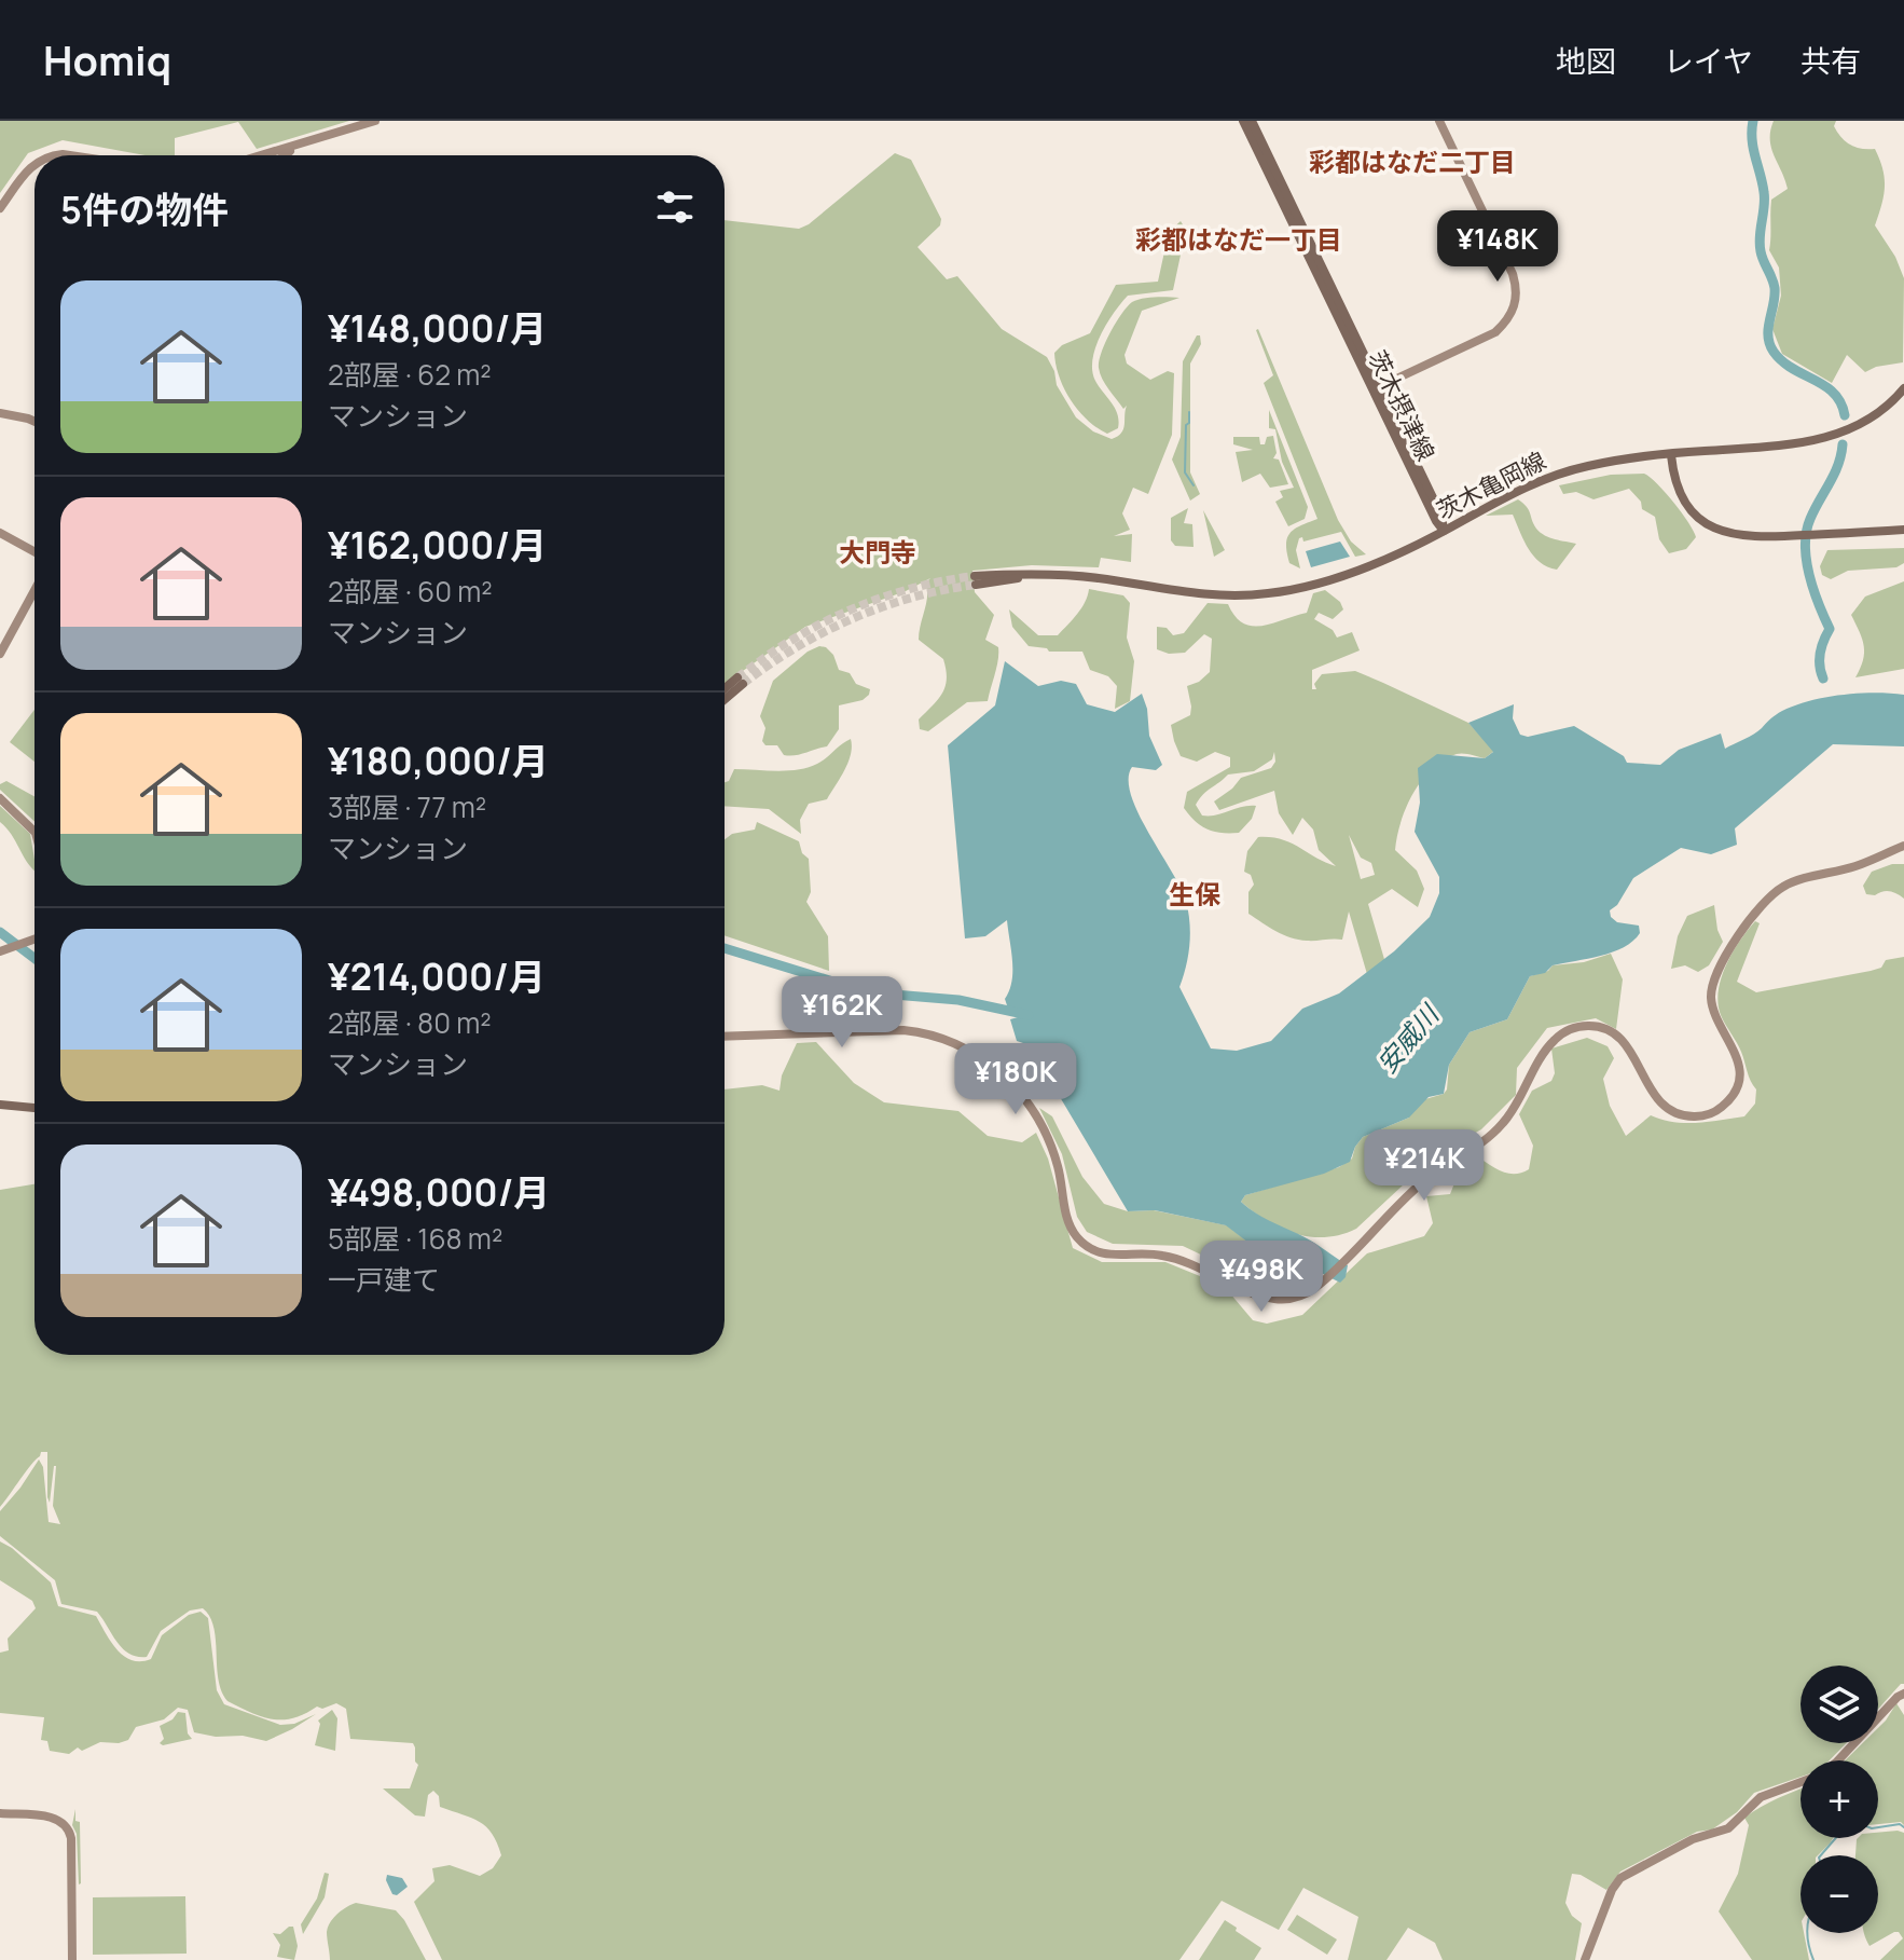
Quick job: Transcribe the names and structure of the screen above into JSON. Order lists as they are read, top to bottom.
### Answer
{
  "streets": {
    "main road": ["茨木摂津線", "茨木亀岡線"]
  },
  "crossings": [
    ["茨木摂津線", "茨木亀岡線"]
  ],
  "districts": [
    "彩都はなだ二丁目",
    "彩都はなだ一丁目",
    "大門寺",
    "生保"
  ],
  "water": ["安威川"],
  "page": {
    "header": "Homiq",
    "nav": ["地図", "レイヤ", "共有"],
    "heading": "5件の物件",
    "price": [
      "¥148K",
      "¥162K",
      "¥180K",
      "¥214K",
      "¥498K"
    ],
    "list": [
      {
        "name": "¥148,000/月",
        "note": "2部屋 · 62 m² · マンション"
      },
      {
        "name": "¥162,000/月",
        "note": "2部屋 · 60 m² · マンション"
      },
      {
        "name": "¥180,000/月",
        "note": "3部屋 · 77 m² · マンション"
      },
      {
        "name": "¥214,000/月",
        "note": "2部屋 · 80 m² · マンション"
      },
      {
        "name": "¥498,000/月",
        "note": "5部屋 · 168 m² · 一戸建て"
      }
    ],
    "map_buttons": ["+", "−"]
  }
}
